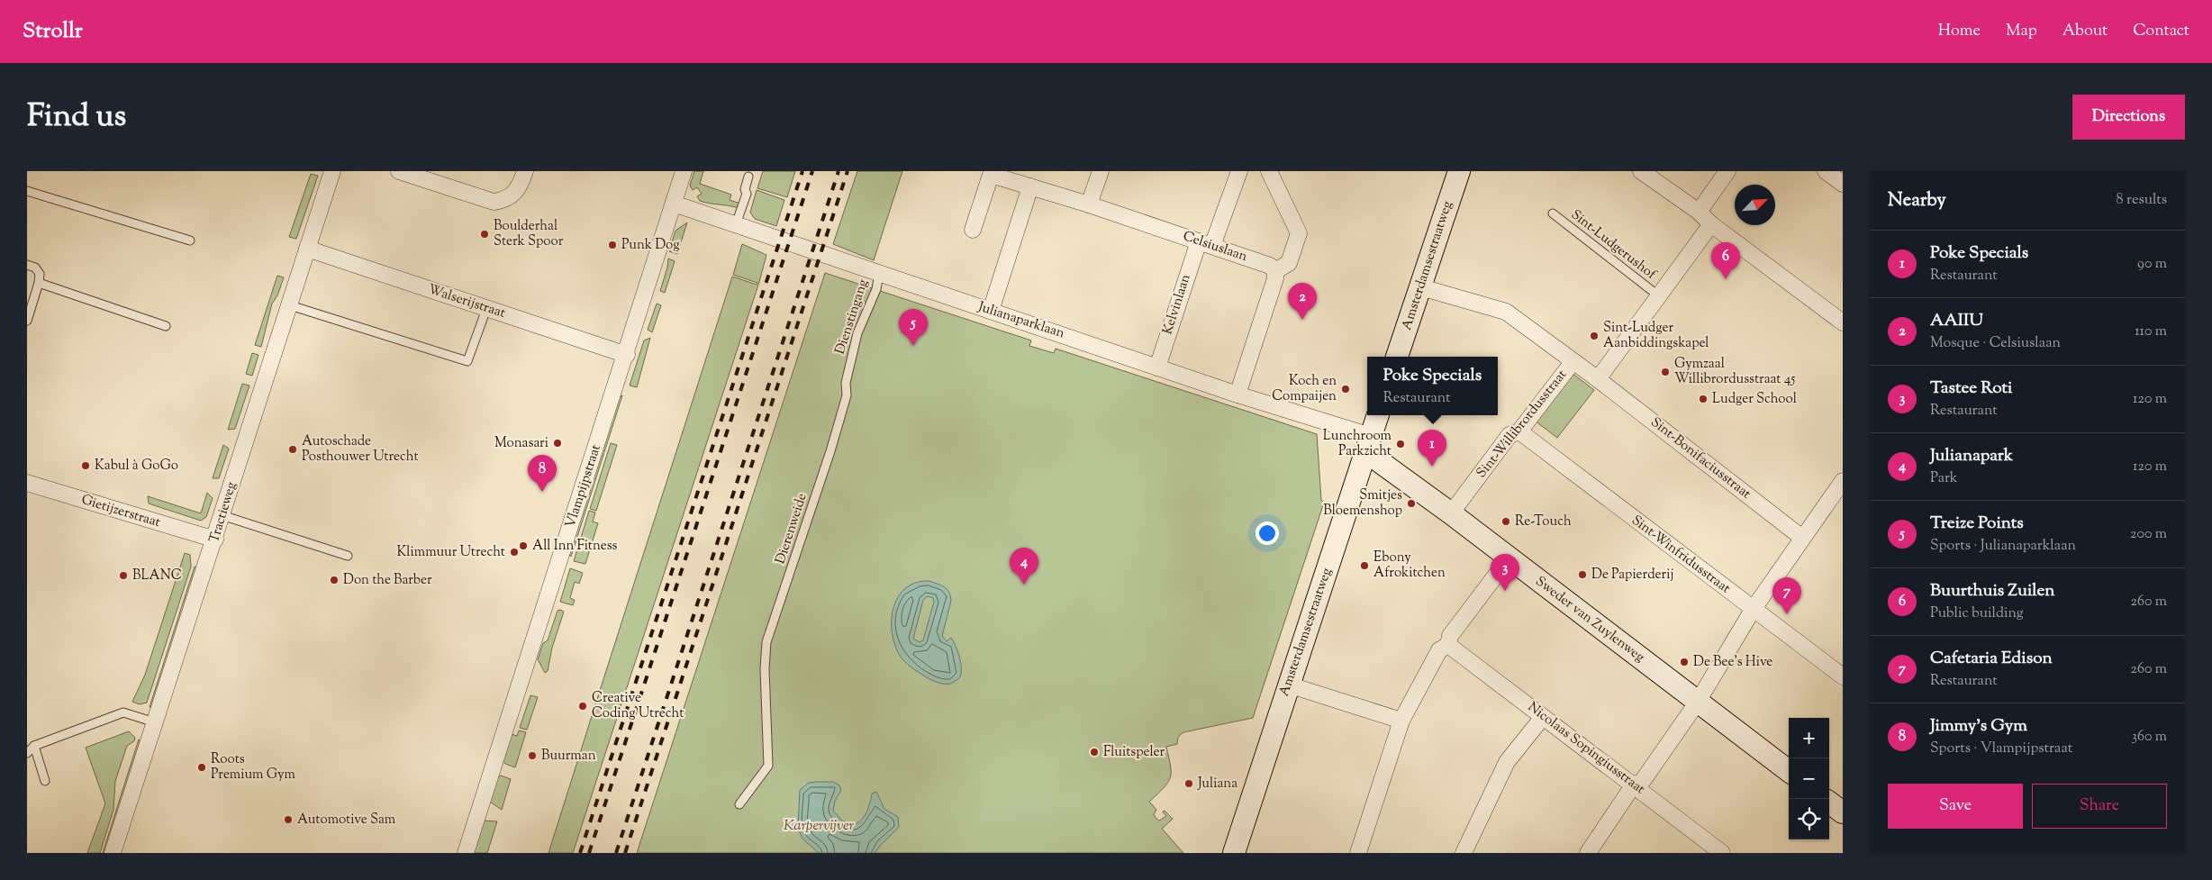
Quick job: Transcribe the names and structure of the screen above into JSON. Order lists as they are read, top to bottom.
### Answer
{
  "streets": {
    "main road": ["Amsterdamsestraatweg", "Sweder van Zuylenweg"],
    "street": [
      "Celsiuslaan",
      "Walserijstraat",
      "Kelvinlaan",
      "Julianaparklaan",
      "Sint-Willibrordusstraat",
      "Sint-Bonifaciusstraat",
      "Vlampijpstraat",
      "Gietijzerstraat",
      "Tractieweg",
      "Sint-Winfridusstraat",
      "Nicolaas Sopingiusstraat"
    ],
    "lane": ["Sint-Ludgerushof", "Dienstingang", "Dierenweide"]
  },
  "crossings": [
    ["Celsiuslaan", "Kelvinlaan"],
    ["Amsterdamsestraatweg", "Julianaparklaan"],
    ["Amsterdamsestraatweg", "Sweder van Zuylenweg"],
    ["Walserijstraat", "Vlampijpstraat"],
    ["Walserijstraat", "Tractieweg"],
    ["Kelvinlaan", "Julianaparklaan"],
    ["Dienstingang", "Julianaparklaan"],
    ["Dienstingang", "Dierenweide"],
    ["Julianaparklaan", "Vlampijpstraat"],
    ["Julianaparklaan", "Sweder van Zuylenweg"],
    ["Sint-Willibrordusstraat", "Sint-Bonifaciusstraat"],
    ["Sint-Willibrordusstraat", "Sint-Winfridusstraat"],
    ["Sint-Willibrordusstraat", "Sweder van Zuylenweg"],
    ["Gietijzerstraat", "Tractieweg"]
  ],
  "water": ["Karpervijver"],
  "places": [
    "Boulderhal Sterk Spoor",
    "Punk Dog",
    "Sint-Ludger Aanbiddingskapel",
    "Gymzaal Willibrordusstraat 45",
    "Koch en Compaijen",
    "Ludger School",
    "Monasari",
    "Lunchroom Parkzicht",
    "Autoschade Posthouwer Utrecht",
    "Kabul à GoGo",
    "Smitjes Bloemenshop",
    "Re-Touch",
    "All Inn Fitness",
    "Klimmuur Utrecht",
    "Ebony Afrokitchen",
    "De Papierderij",
    "BLANC",
    "Don the Barber",
    "De Bee's Hive",
    "Creative Coding Utrecht",
    "Fluitspeler",
    "Buurman",
    "Roots Premium Gym",
    "Juliana",
    "Automotive Sam"
  ],
  "north": "top right",
  "page": {
    "header": "Strollr",
    "nav": [
      "Home",
      "Map",
      "About",
      "Contact"
    ],
    "title": "Find us",
    "buttons": [
      "Directions",
      ["Save", "Share"]
    ],
    "heading": ["Nearby", "8 results"],
    "list": [
      {
        "mark": "1",
        "name": "Poke Specials",
        "note": "Restaurant",
        "value": "90 m"
      },
      {
        "mark": "2",
        "name": "AAIIU",
        "note": "Mosque · Celsiuslaan",
        "value": "110 m"
      },
      {
        "mark": "3",
        "name": "Tastee Roti",
        "note": "Restaurant",
        "value": "120 m"
      },
      {
        "mark": "4",
        "name": "Julianapark",
        "note": "Park",
        "value": "120 m"
      },
      {
        "mark": "5",
        "name": "Treize Points",
        "note": "Sports · Julianaparklaan",
        "value": "200 m"
      },
      {
        "mark": "6",
        "name": "Buurthuis Zuilen",
        "note": "Public building",
        "value": "260 m"
      },
      {
        "mark": "7",
        "name": "Cafetaria Edison",
        "note": "Restaurant",
        "value": "260 m"
      },
      {
        "mark": "8",
        "name": "Jimmy's Gym",
        "note": "Sports · Vlampijpstraat",
        "value": "360 m"
      }
    ],
    "pins": [
      "6",
      "2",
      "5",
      "1",
      "8",
      "4",
      "3",
      "7"
    ],
    "popup": ["Poke Specials", "Restaurant"],
    "map_buttons": ["+", "−"]
  }
}
